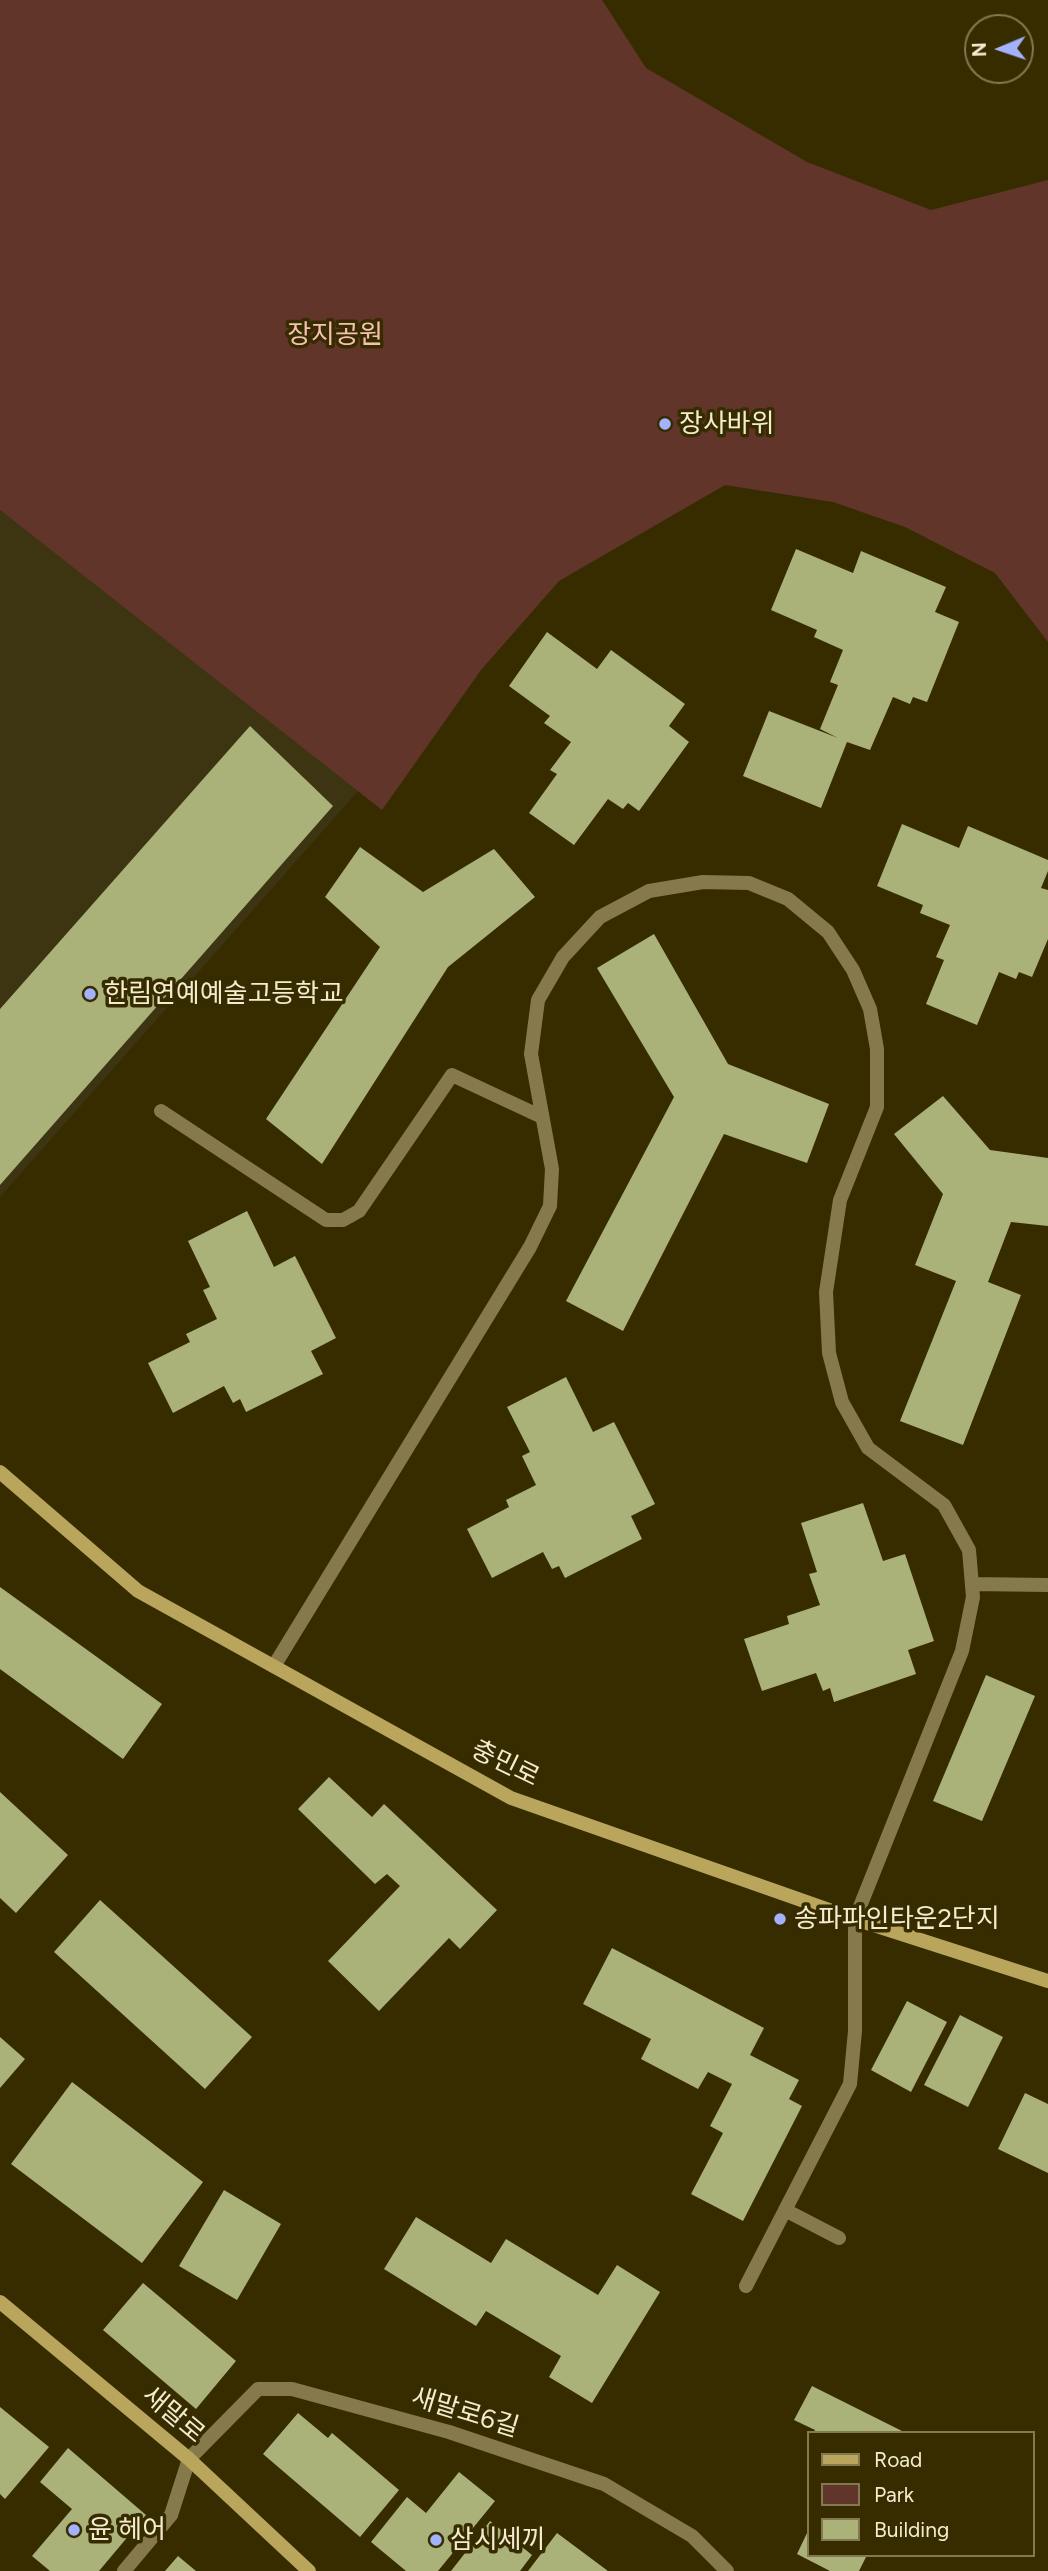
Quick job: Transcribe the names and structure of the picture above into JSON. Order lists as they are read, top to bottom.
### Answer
{
  "streets": {
    "street": ["충민로", "새말로6길", "새말로"]
  },
  "crossings": [
    ["새말로6길", "새말로"]
  ],
  "parks": ["장지공원"],
  "places": [
    "장사바위",
    "한림연예예술고등학교",
    "송파파인타운2단지",
    "윤 헤어",
    "삼시세끼"
  ],
  "legend": ["Road", "Park", "Building"],
  "north": "left"
}
